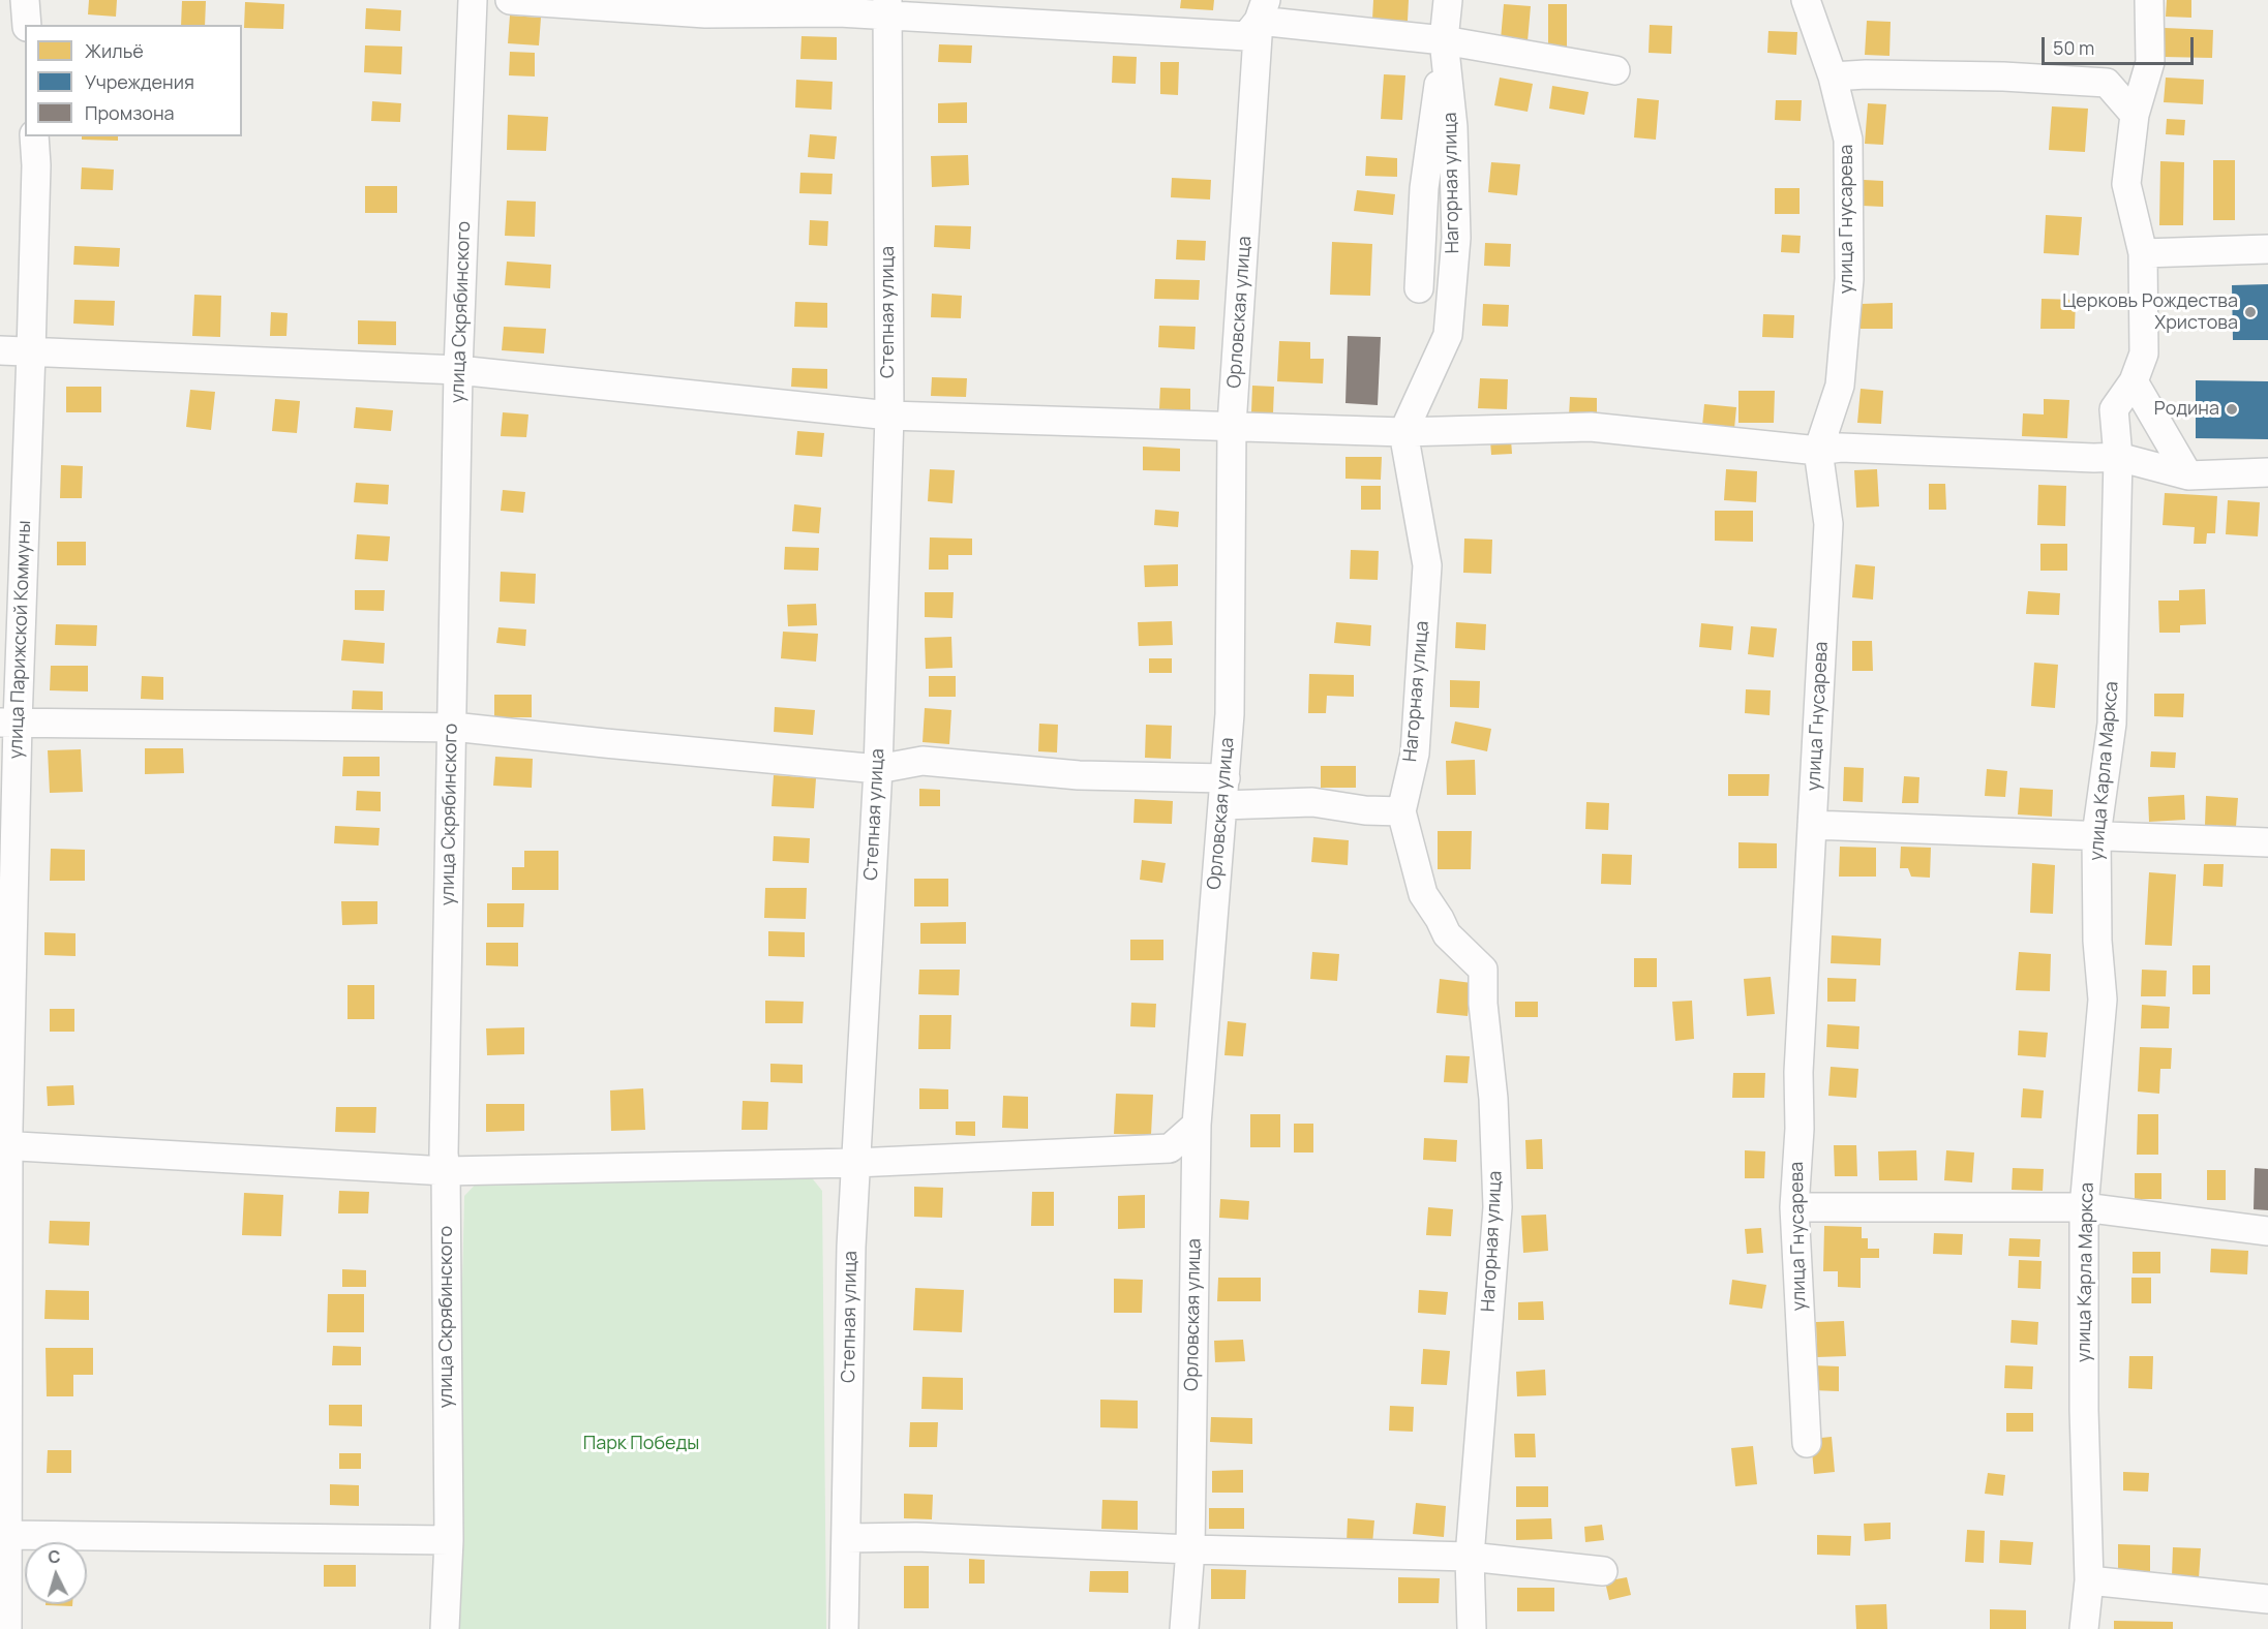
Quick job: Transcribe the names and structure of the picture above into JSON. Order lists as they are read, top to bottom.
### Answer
{
  "streets": {
    "street": [
      "Нагорная улица",
      "улица Гнусарева",
      "улица Скрябинского",
      "Степная улица",
      "Орловская улица",
      "улица Парижской Коммуны",
      "улица Карла Маркса"
    ]
  },
  "parks": ["Парк Победы"],
  "places": ["Церковь Рождества Христова", "Родина"],
  "legend": ["Жильё", "Учреждения", "Промзона"],
  "scale_bar": "50 m",
  "north": "top"
}
